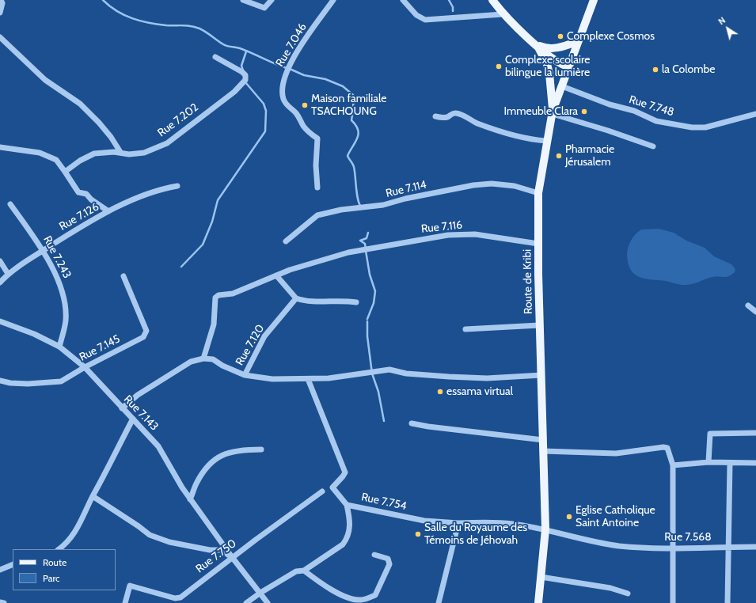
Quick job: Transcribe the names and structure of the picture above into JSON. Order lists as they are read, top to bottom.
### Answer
{
  "streets": {
    "main road": ["Route de Kribi"],
    "street": [
      "Rue 7.046",
      "Rue 7.748",
      "Rue 7.202",
      "Rue 7.114",
      "Rue 7.126",
      "Rue 7.116",
      "Rue 7.243",
      "Rue 7.120",
      "Rue 7.145",
      "Rue 7.143",
      "Rue 7.754",
      "Rue 7.568",
      "Rue 7.750"
    ]
  },
  "crossings": [
    ["Rue 7.748", "Route de Kribi"],
    ["Rue 7.114", "Route de Kribi"],
    ["Rue 7.126", "Rue 7.243"],
    ["Rue 7.116", "Route de Kribi"],
    ["Rue 7.116", "Rue 7.120"],
    ["Rue 7.243", "Rue 7.143"],
    ["Route de Kribi", "Rue 7.754"],
    ["Route de Kribi", "Rue 7.568"],
    ["Rue 7.145", "Rue 7.143"],
    ["Rue 7.143", "Rue 7.754"],
    ["Rue 7.143", "Rue 7.750"],
    ["Rue 7.754", "Rue 7.568"]
  ],
  "places": [
    "Complexe Cosmos",
    "Complexe scolaire bilingue la lumière",
    "la Colombe",
    "Maison familiale TSACHOUNG",
    "Immeuble Clara",
    "Pharmacie Jérusalem",
    "essama virtual",
    "Eglise Catholique Saint Antoine",
    "Salle du Royaume des Témoins de Jéhovah"
  ],
  "legend": ["Route", "Parc"],
  "north": "top left"
}
